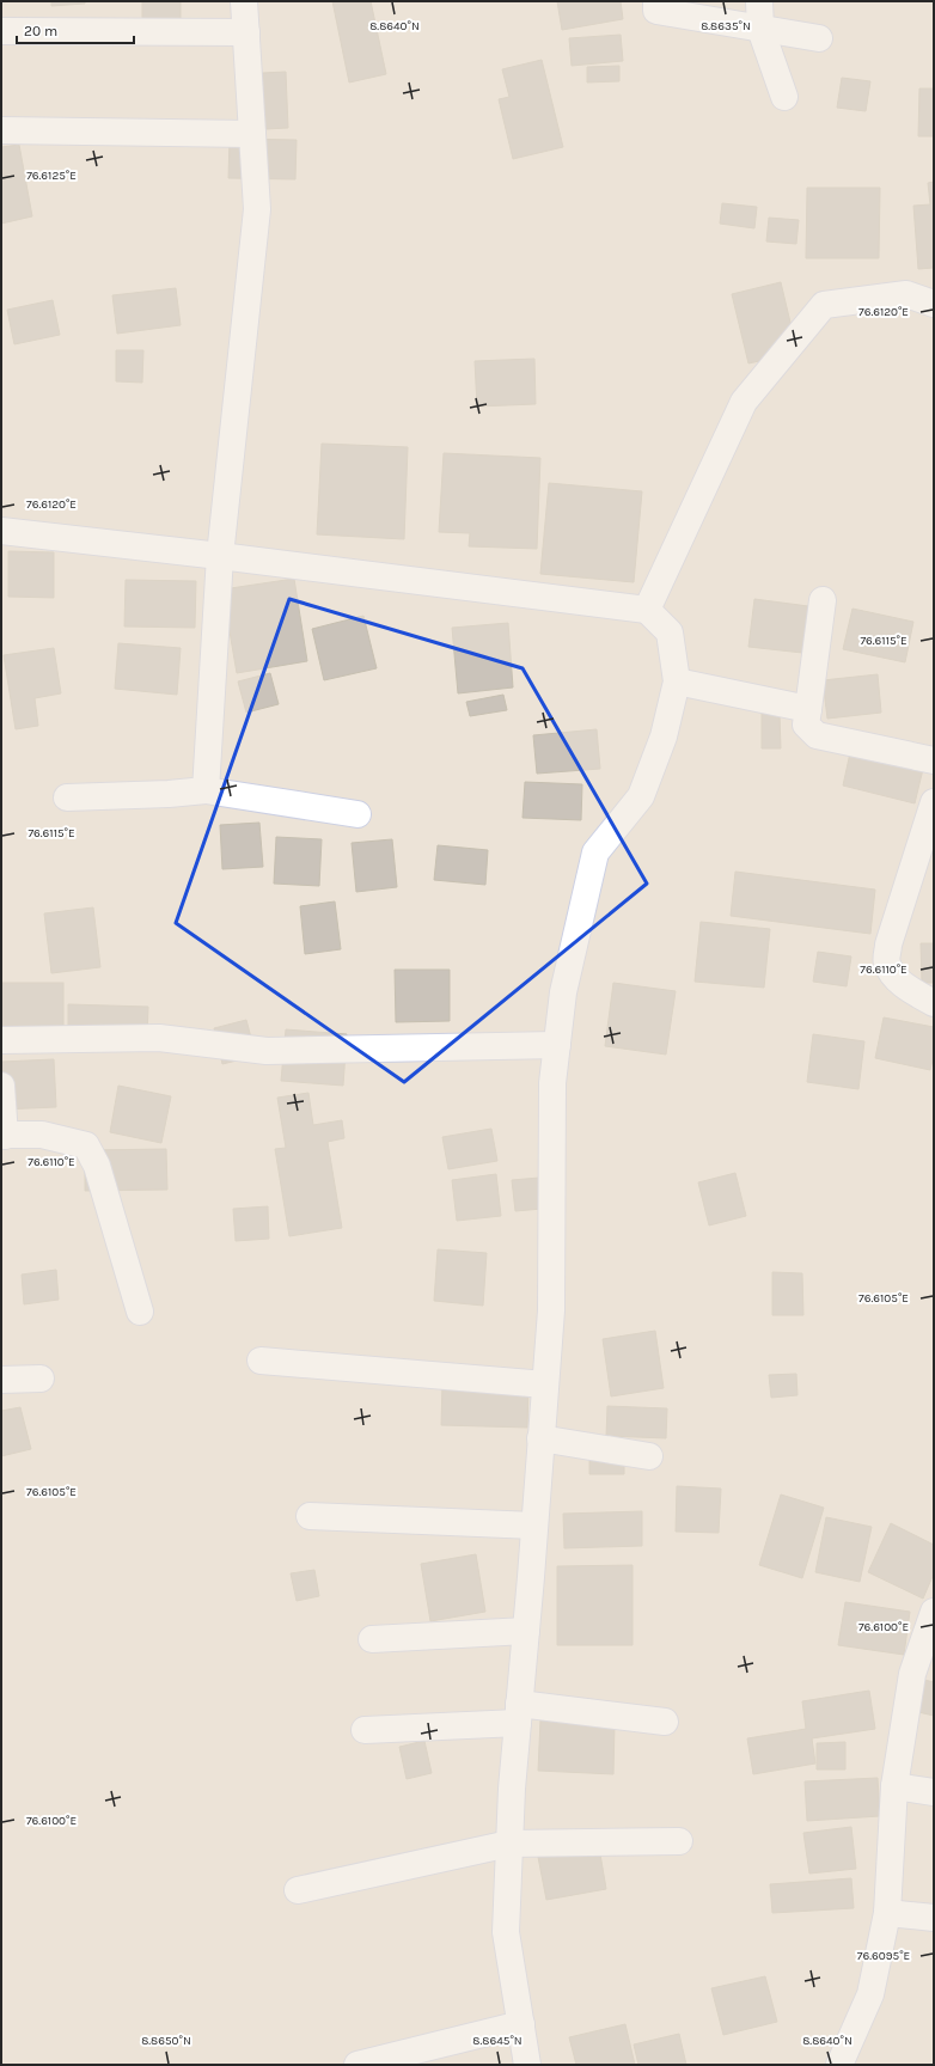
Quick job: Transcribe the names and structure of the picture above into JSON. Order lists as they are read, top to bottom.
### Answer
{
  "scale_bar": "20 m",
  "coordinates": [
    "8.8640°N",
    "8.8635°N",
    "76.6125°E",
    "76.6120°E",
    "76.6115°E",
    "76.6110°E",
    "76.6105°E",
    "76.6100°E",
    "76.6095°E",
    "8.8650°N",
    "8.8645°N"
  ]
}
